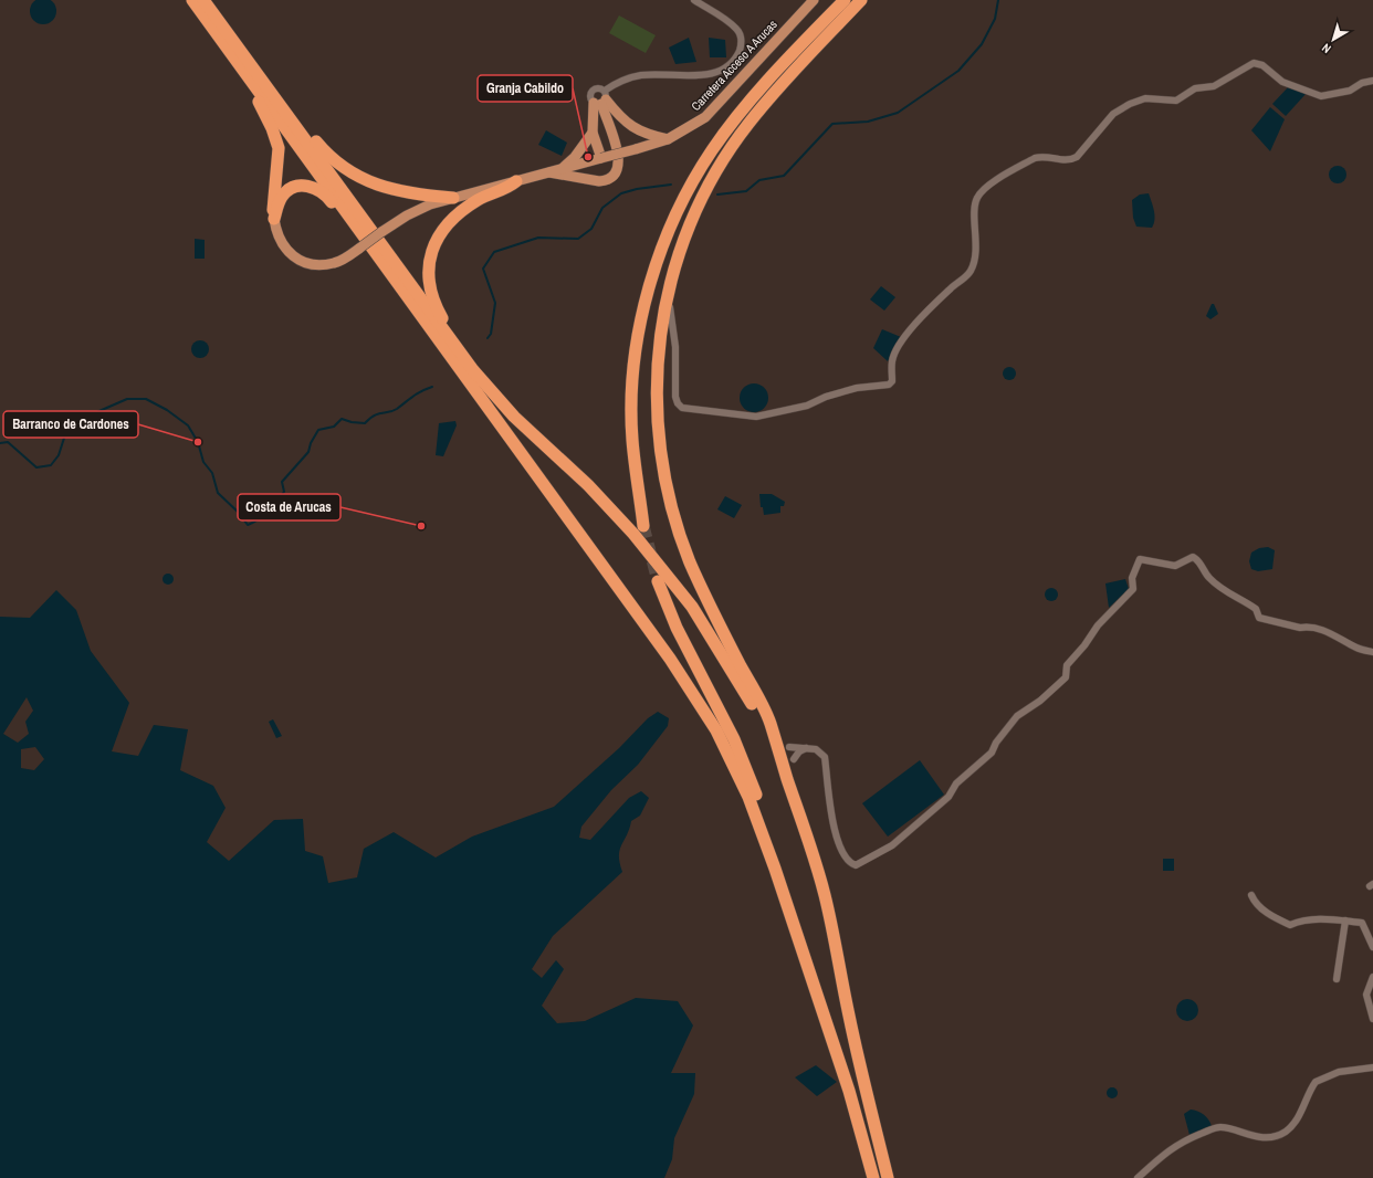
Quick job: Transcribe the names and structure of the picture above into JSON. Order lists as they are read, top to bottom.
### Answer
{
  "streets": {
    "main road": ["Carretera Acceso A Arucas"]
  },
  "places": ["Granja Cabildo", "Barranco de Cardones", "Costa de Arucas"],
  "north": "bottom left"
}
